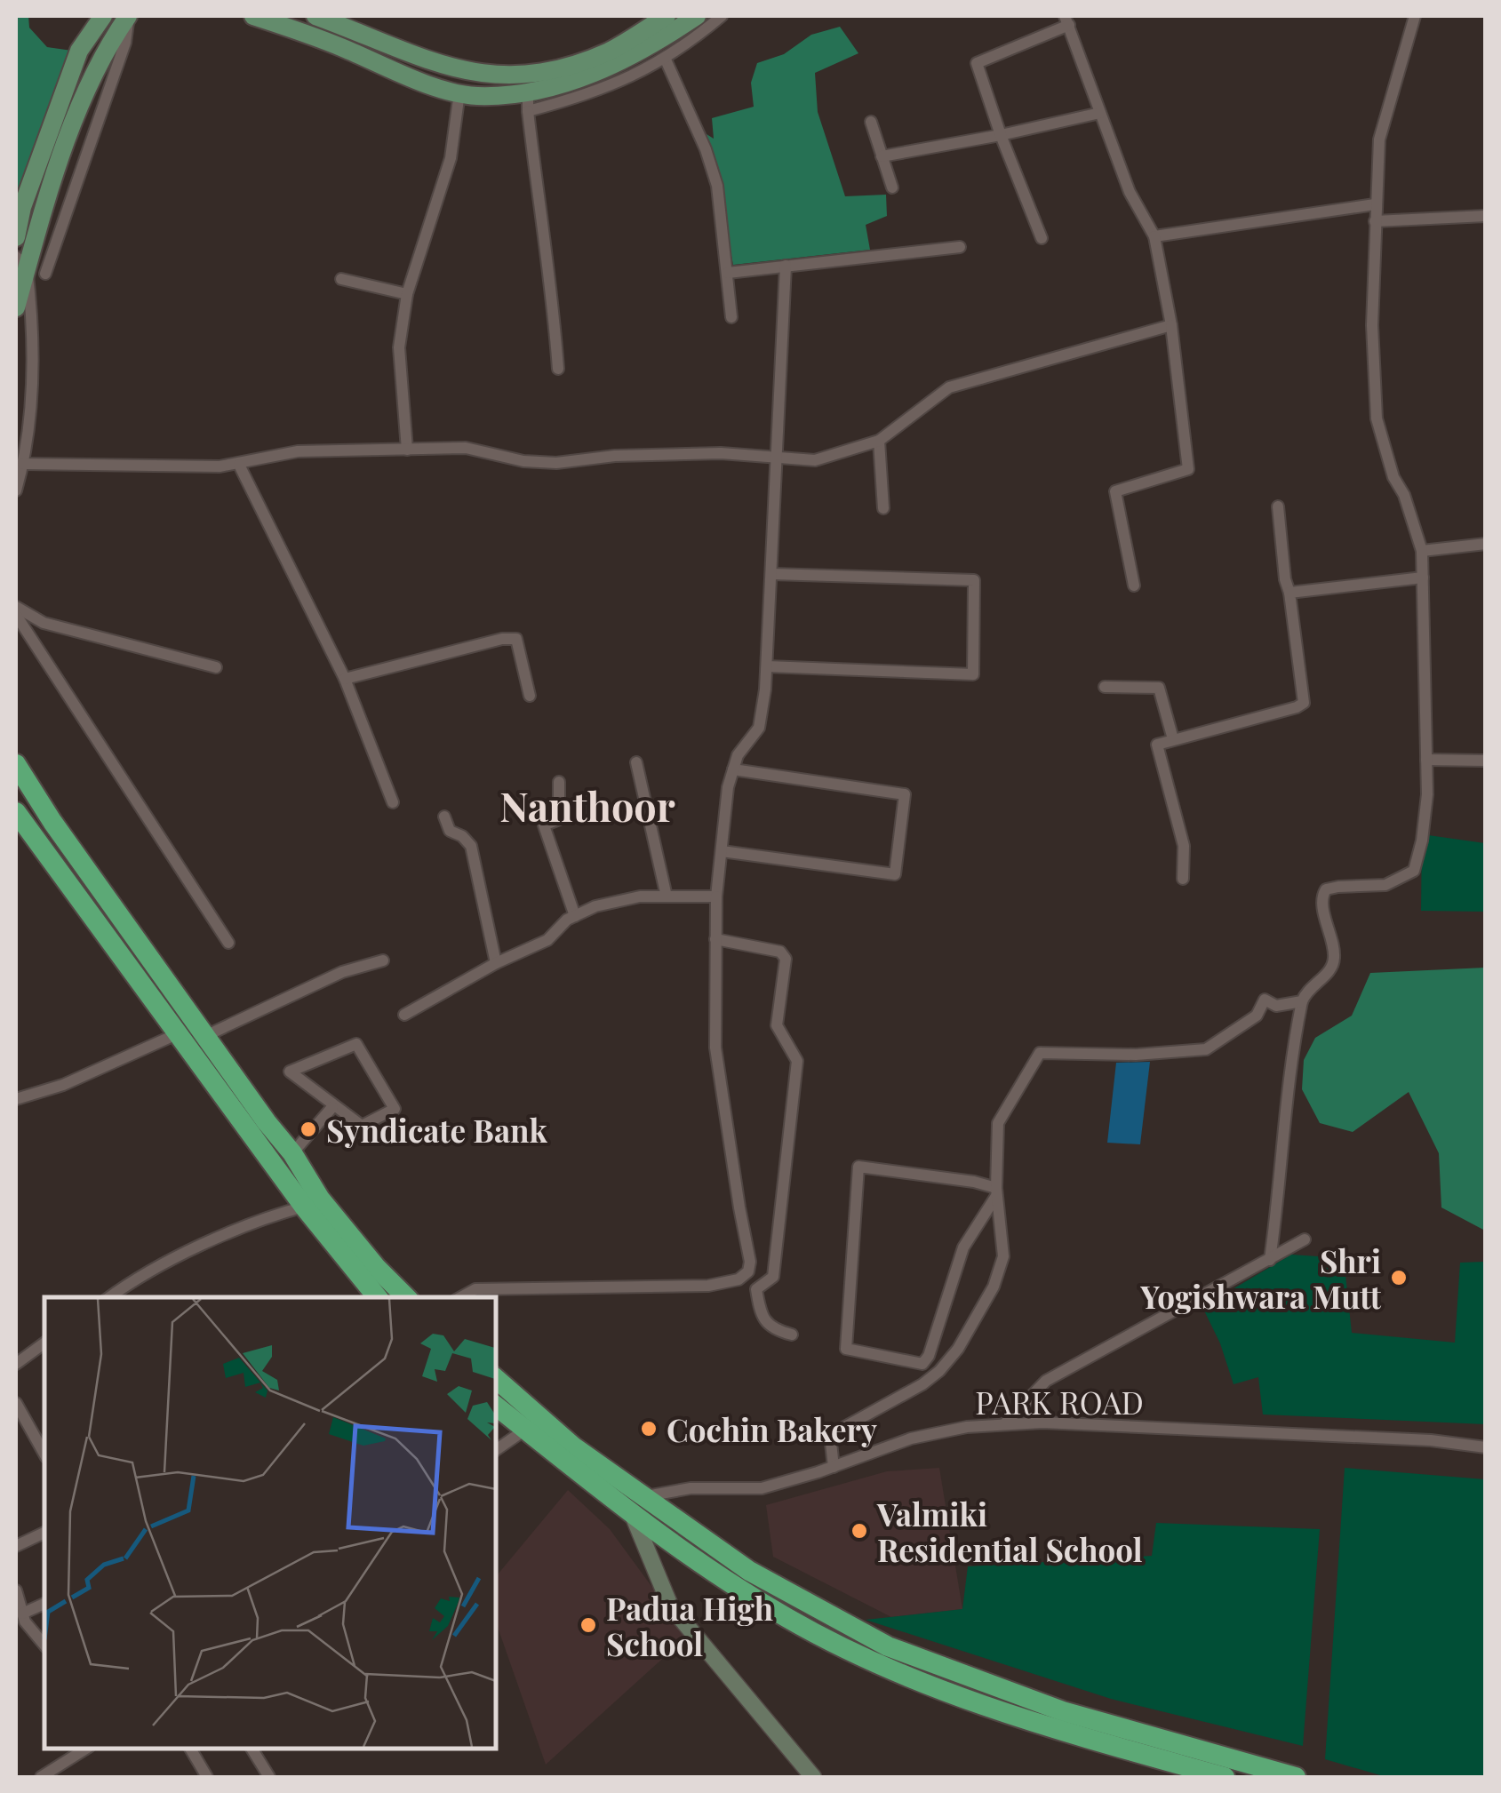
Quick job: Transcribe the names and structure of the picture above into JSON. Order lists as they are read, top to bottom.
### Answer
{
  "streets": {
    "street": ["PARK ROAD"]
  },
  "districts": ["Nanthoor"],
  "places": [
    "Syndicate Bank",
    "Shri Yogishwara Mutt",
    "Cochin Bakery",
    "Valmiki Residential School",
    "Padua High School"
  ]
}
